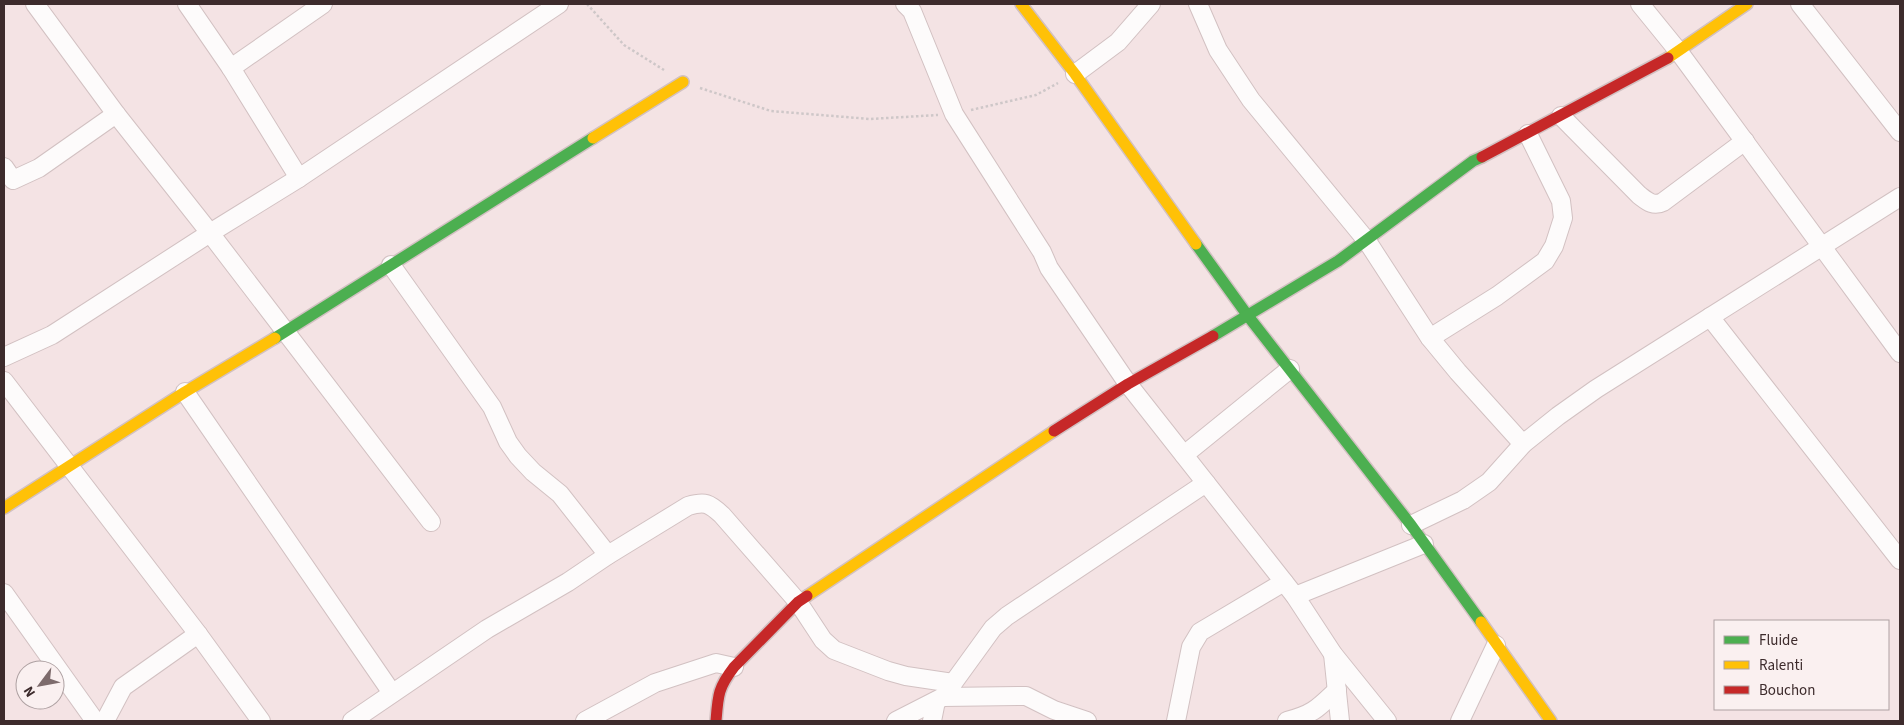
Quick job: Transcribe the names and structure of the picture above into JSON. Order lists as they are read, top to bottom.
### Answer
{
  "legend": ["Fluide", "Ralenti", "Bouchon"],
  "north": "bottom left"
}
